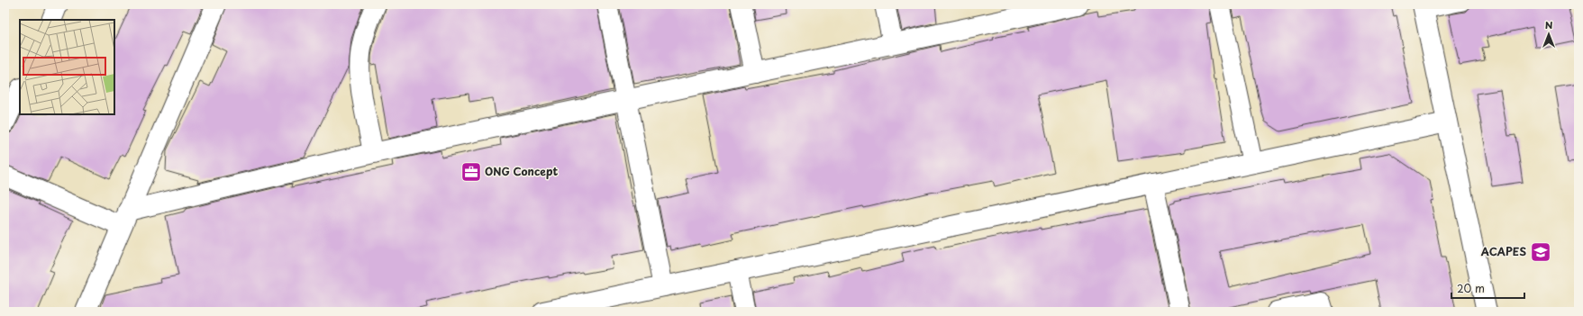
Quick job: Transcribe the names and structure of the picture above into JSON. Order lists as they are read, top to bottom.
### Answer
{
  "places": {
    "office": ["ONG Concept"],
    "school or university": ["ACAPES"]
  },
  "scale_bar": "20 m",
  "north": "top"
}
